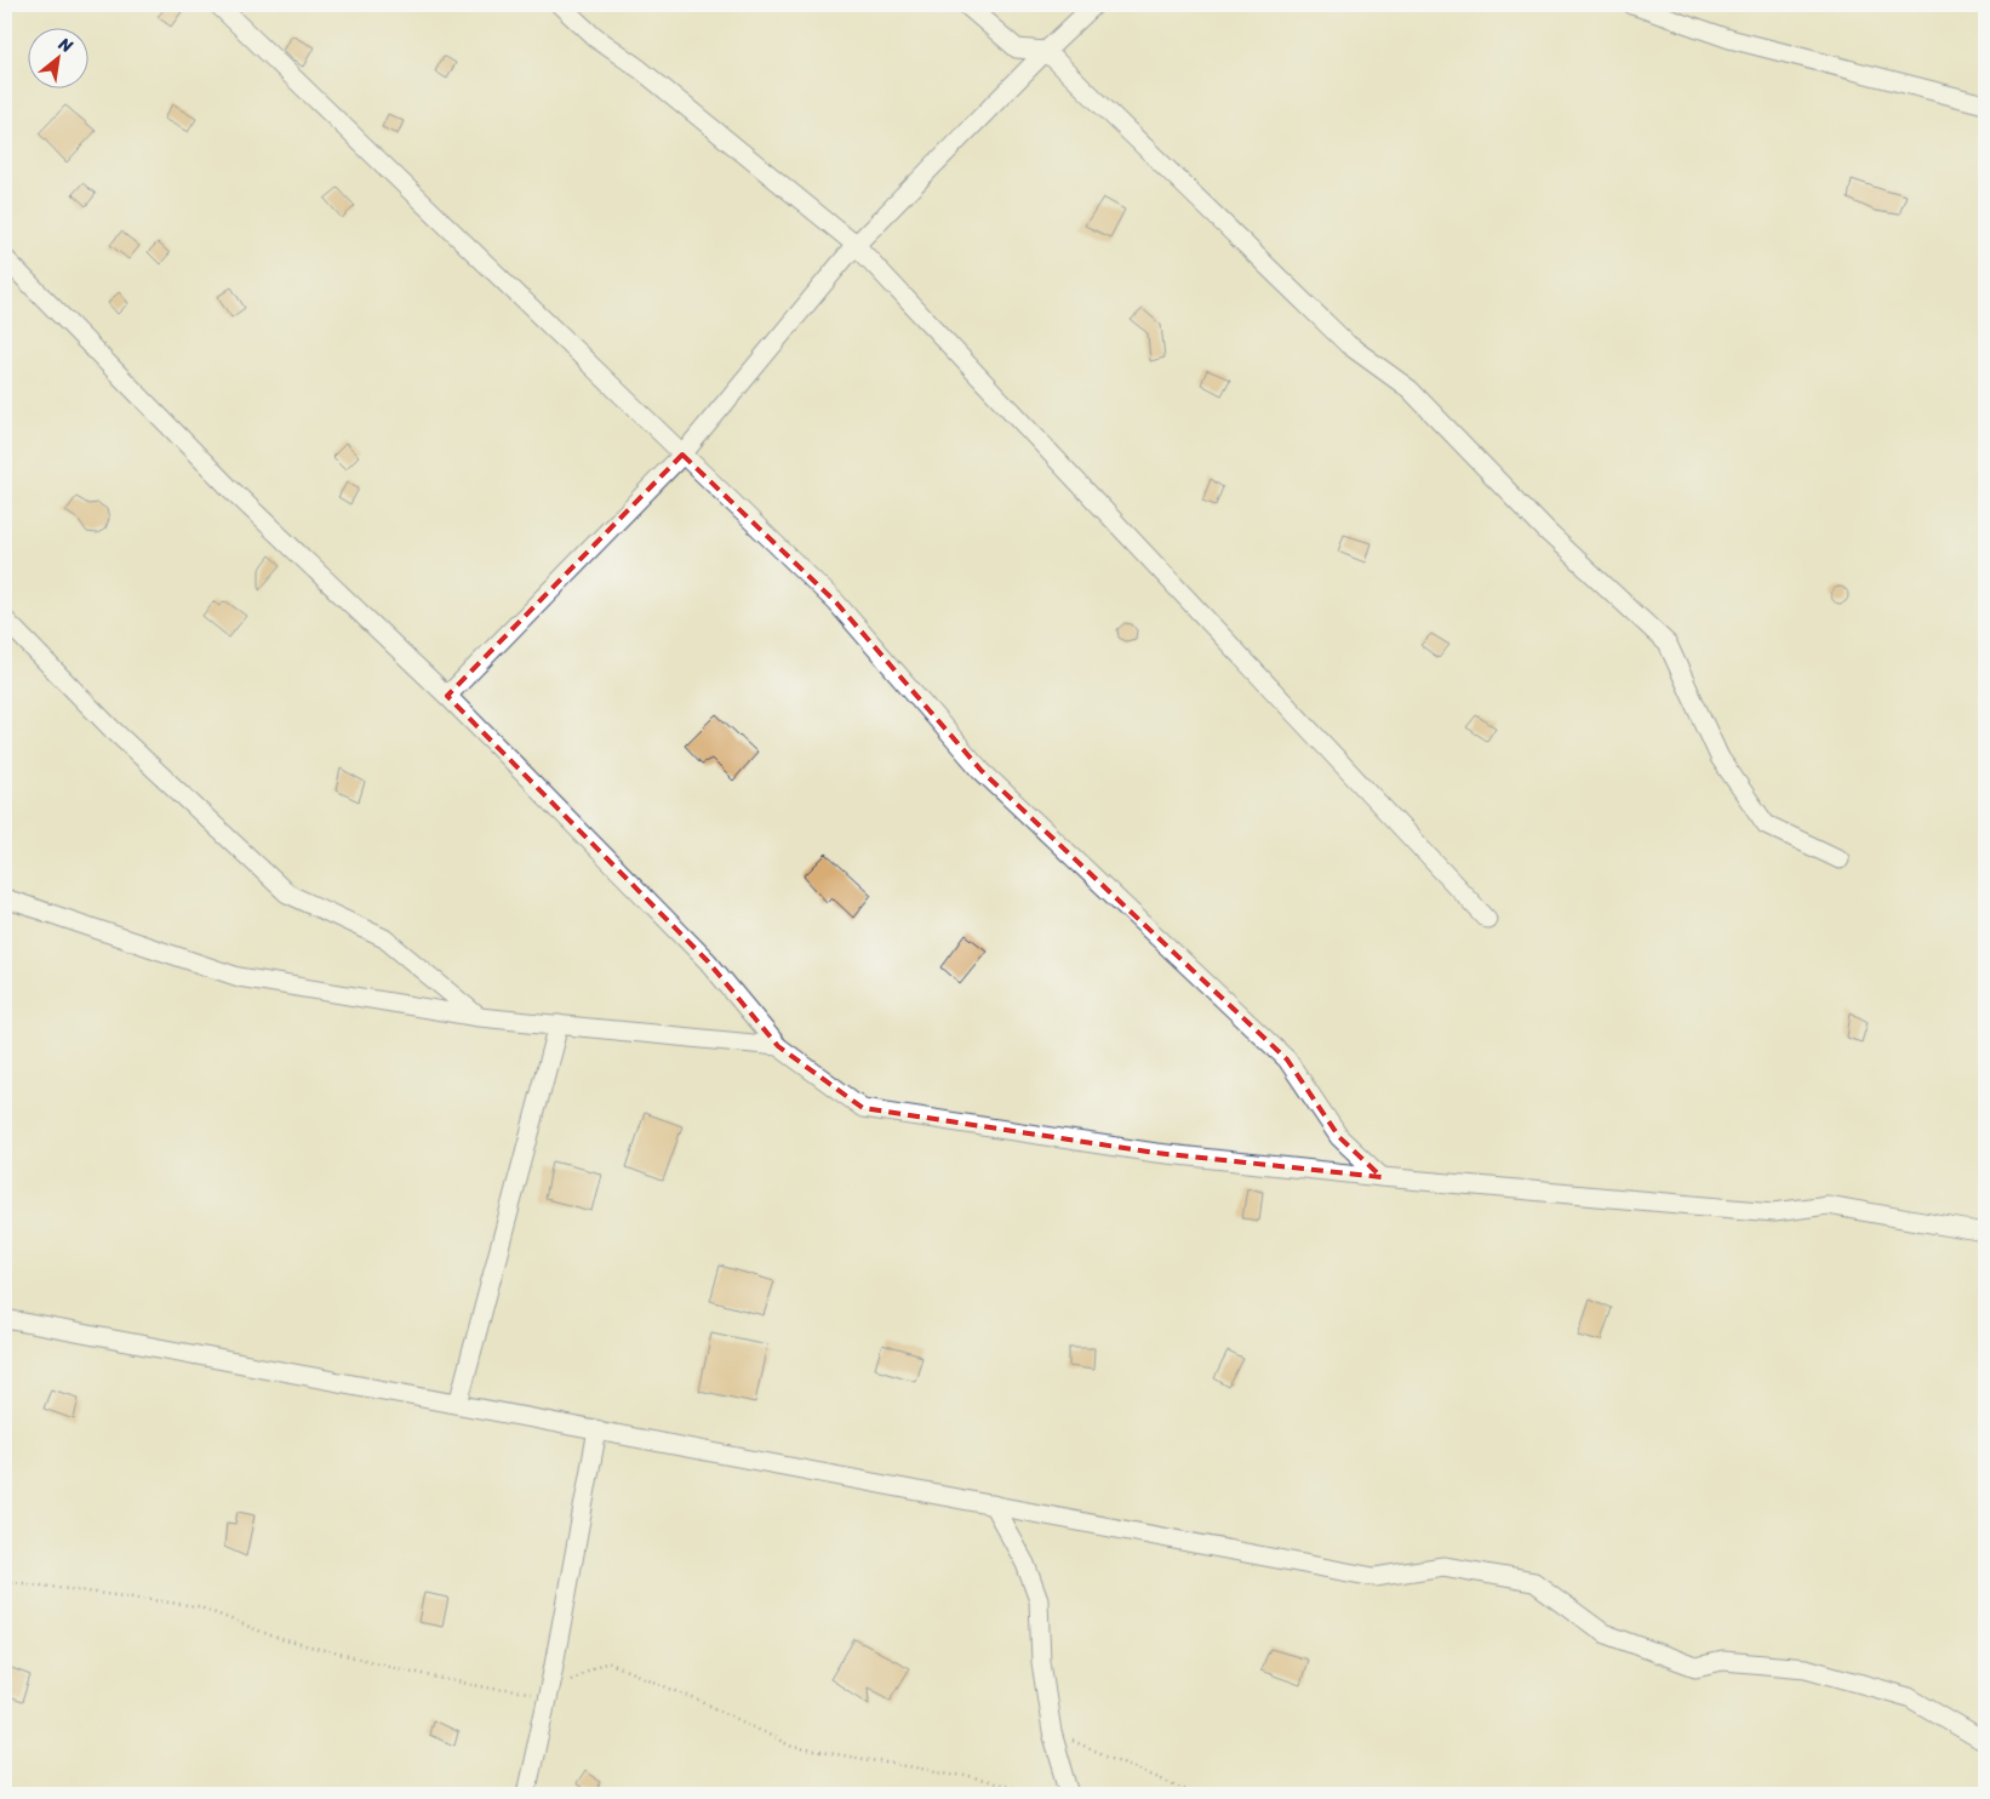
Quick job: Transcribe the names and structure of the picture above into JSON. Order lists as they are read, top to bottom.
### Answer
{
  "north": "top right"
}
